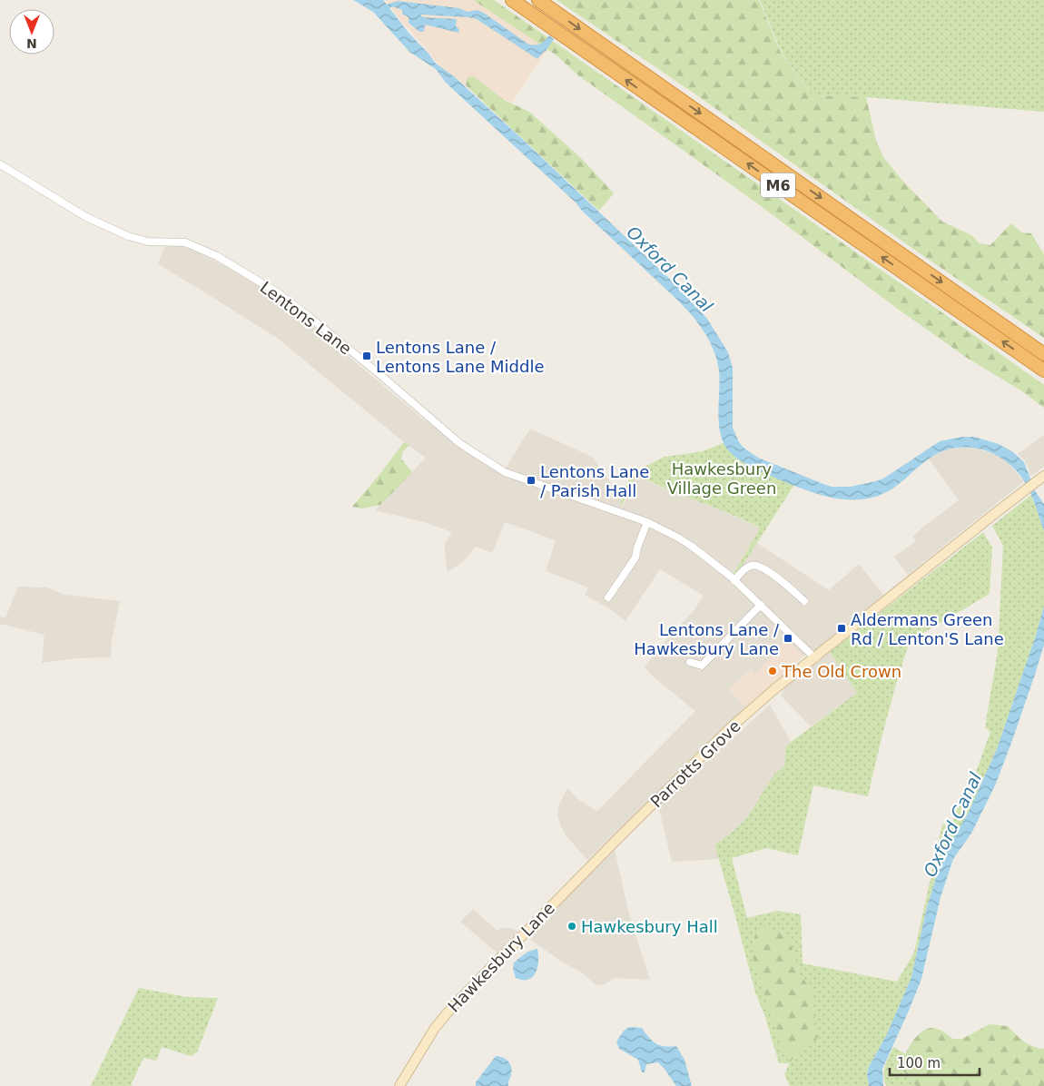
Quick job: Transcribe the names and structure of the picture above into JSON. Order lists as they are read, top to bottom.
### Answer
{
  "streets": {
    "highway": ["M6"],
    "main road": ["Parrotts Grove", "Hawkesbury Lane"],
    "street": ["Lentons Lane"]
  },
  "crossings": [
    ["Lentons Lane", "Parrotts Grove"],
    ["Parrotts Grove", "Hawkesbury Lane"]
  ],
  "water": ["Oxford Canal"],
  "parks": ["Hawkesbury Village Green"],
  "places": {
    "transit": [
      "Lentons Lane / Lentons Lane Middle",
      "Lentons Lane / Parish Hall",
      "Aldermans Green Rd / Lenton'S Lane",
      "Lentons Lane / Hawkesbury Lane"
    ],
    "other": ["The Old Crown", "Hawkesbury Hall"]
  },
  "scale_bar": "100 m",
  "north": "bottom"
}
